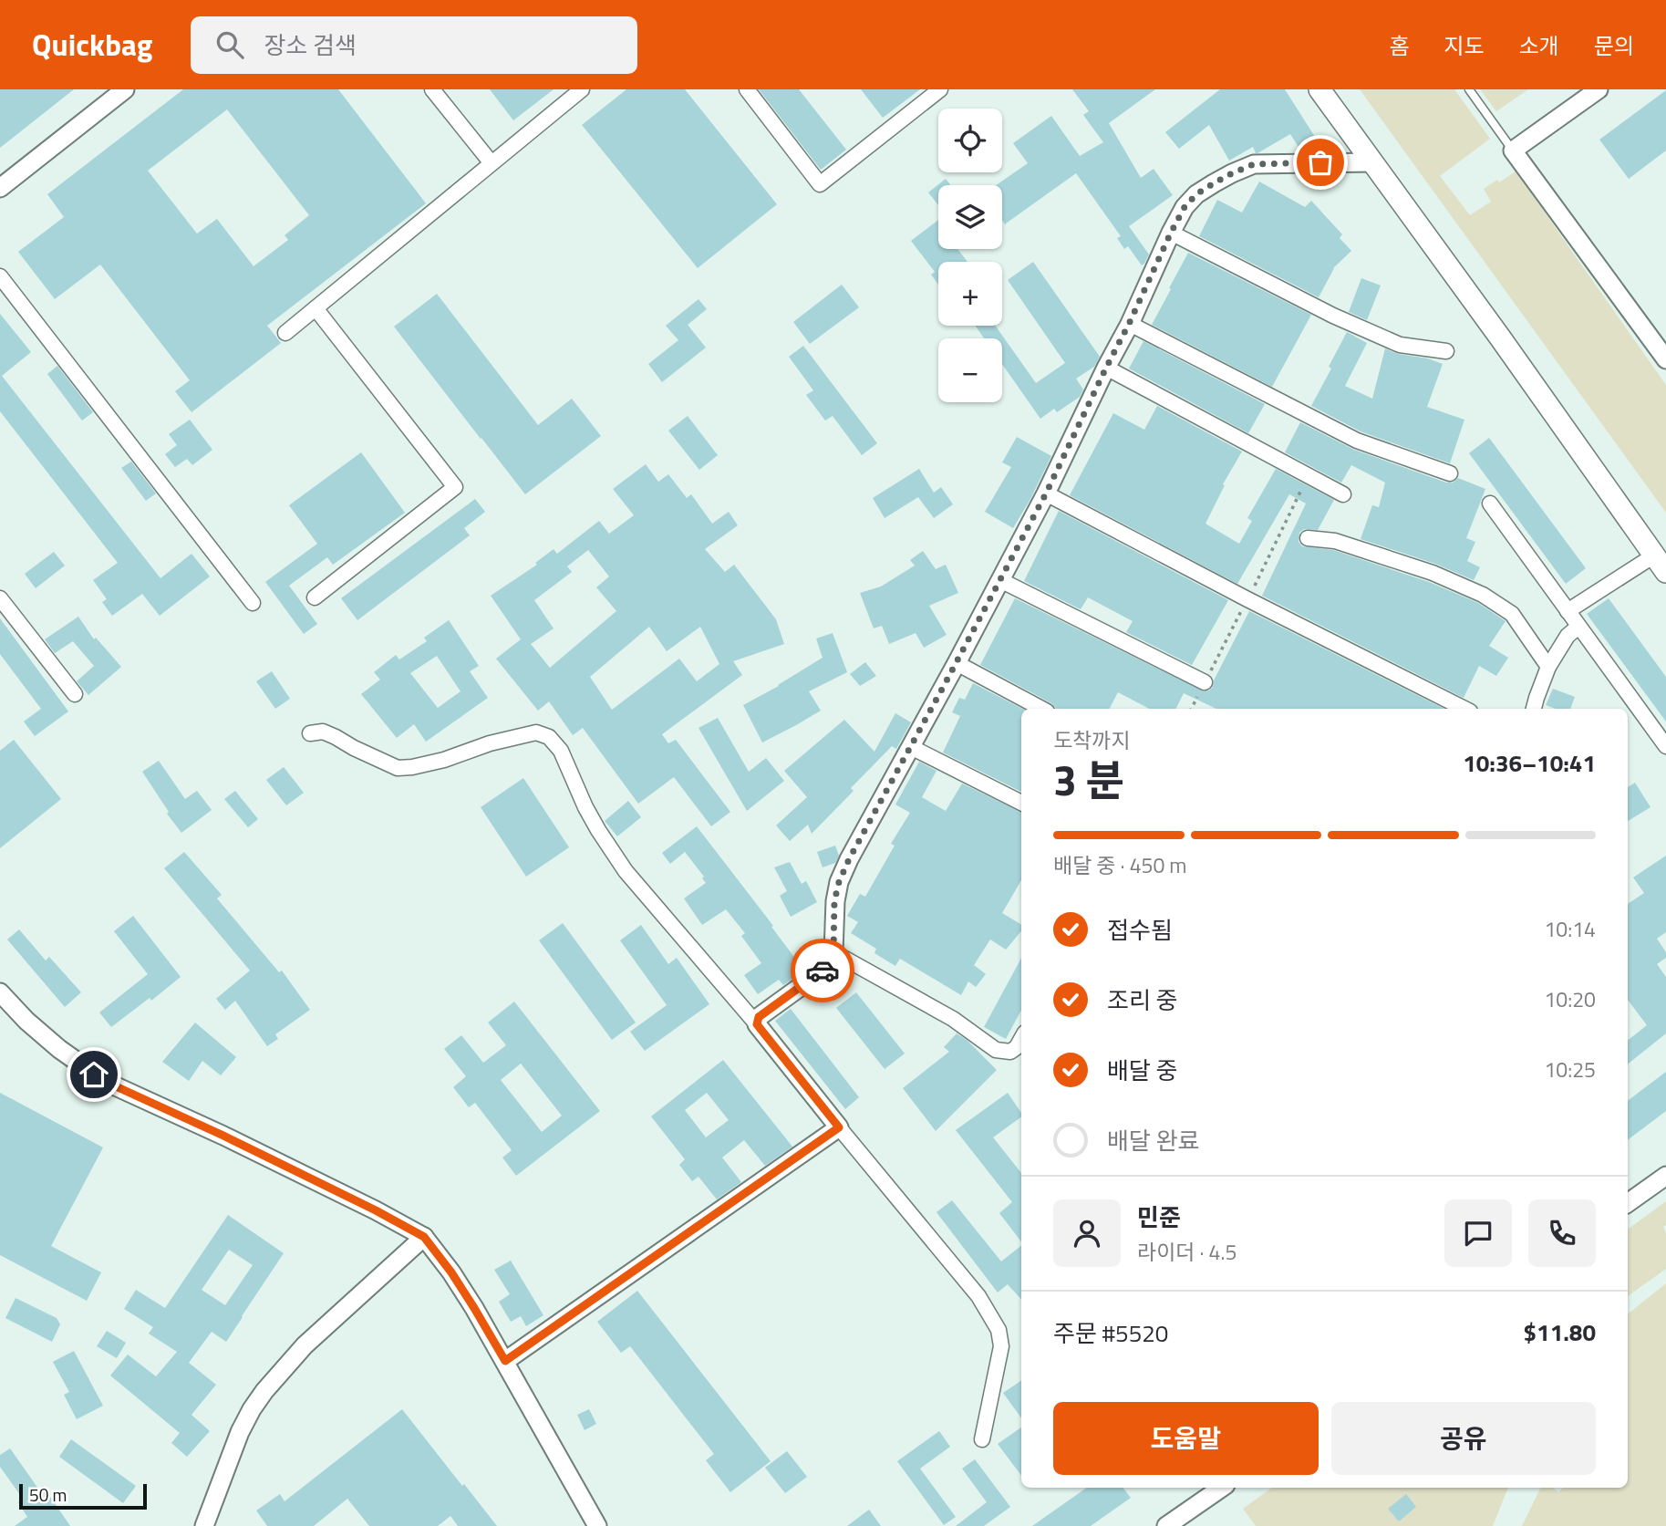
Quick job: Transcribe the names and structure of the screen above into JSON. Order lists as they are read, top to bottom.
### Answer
{
  "scale_bar": "50 m",
  "page": {
    "header": "Quickbag",
    "search": "장소 검색",
    "nav": [
      "홈",
      "지도",
      "소개",
      "문의"
    ],
    "map_buttons": ["+", "−"],
    "heading": ["3 분", "도착까지", "10:36–10:41"],
    "panel": [
      "민준",
      "라이더 · 4.5",
      "주문 #5520",
      "$11.80"
    ],
    "bar": "배달 중 · 450 m",
    "list": [
      ["접수됨", "10:14"],
      ["조리 중", "10:20"],
      ["배달 중", "10:25"],
      "배달 완료"
    ],
    "buttons": ["도움말", "공유"],
    "scale": "50 m"
  }
}
